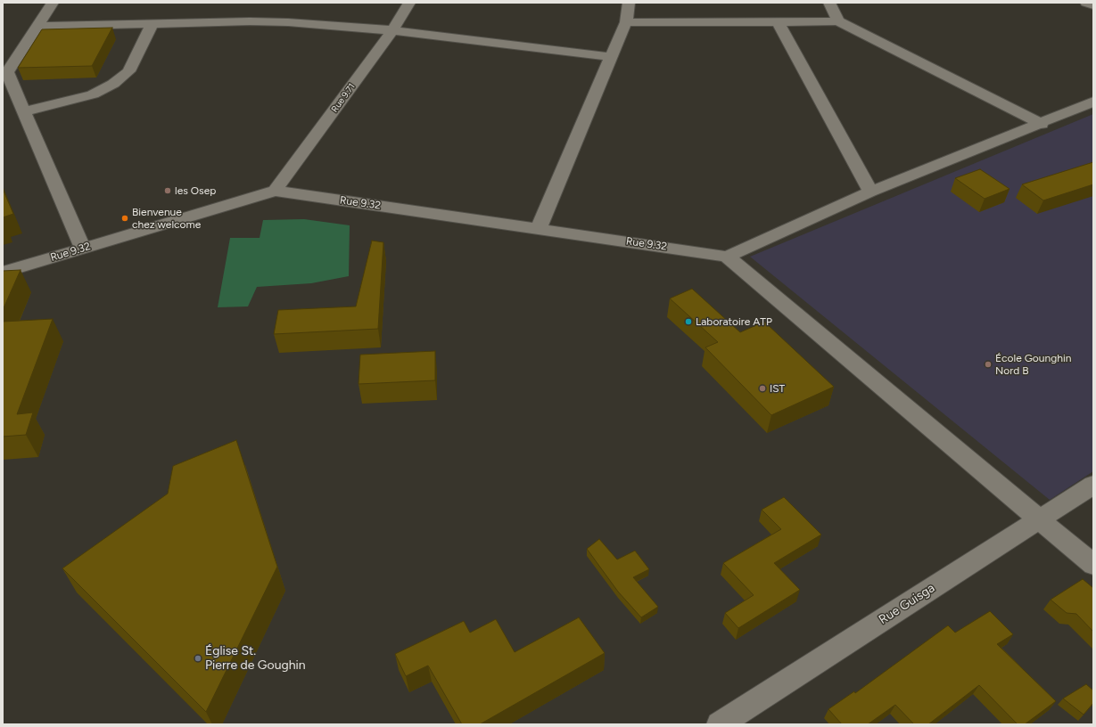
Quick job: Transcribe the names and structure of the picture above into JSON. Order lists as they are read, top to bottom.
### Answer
{
  "streets": {
    "street": ["Rue 9.71", "Rue 9.32", "Rue Guisga"]
  },
  "crossings": [
    ["Rue 9.71", "Rue 9.32"]
  ],
  "places": [
    "les Osep",
    "Bienvenue chez welcome",
    "Laboratoire ATP",
    "École Gounghin Nord B",
    "IST",
    "Église St. Pierre de Goughin"
  ]
}
